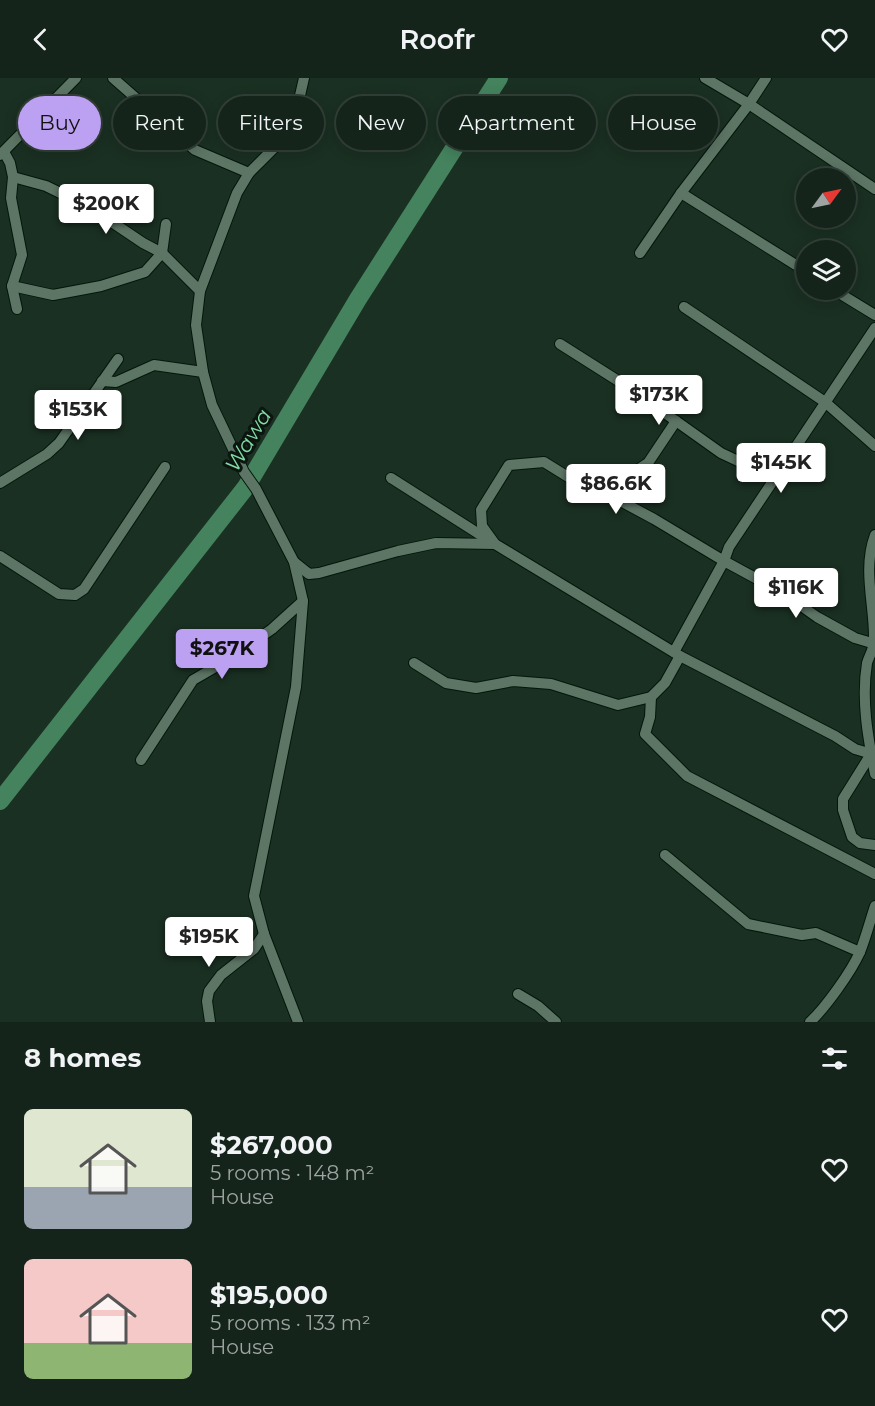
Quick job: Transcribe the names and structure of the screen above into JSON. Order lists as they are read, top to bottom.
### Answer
{
  "water": ["Wawa"],
  "north": "top right",
  "page": {
    "header": "Roofr",
    "chip": [
      "Buy",
      "Rent",
      "Filters",
      "New",
      "Apartment",
      "House"
    ],
    "price": [
      "$200K",
      "$173K",
      "$153K",
      "$145K",
      "$86.6K",
      "$116K",
      "$267K",
      "$195K"
    ],
    "heading": "8 homes",
    "list": [
      {
        "name": "$267,000",
        "note": "5 rooms · 148 m² · House"
      },
      {
        "name": "$195,000",
        "note": "5 rooms · 133 m² · House"
      }
    ]
  }
}
